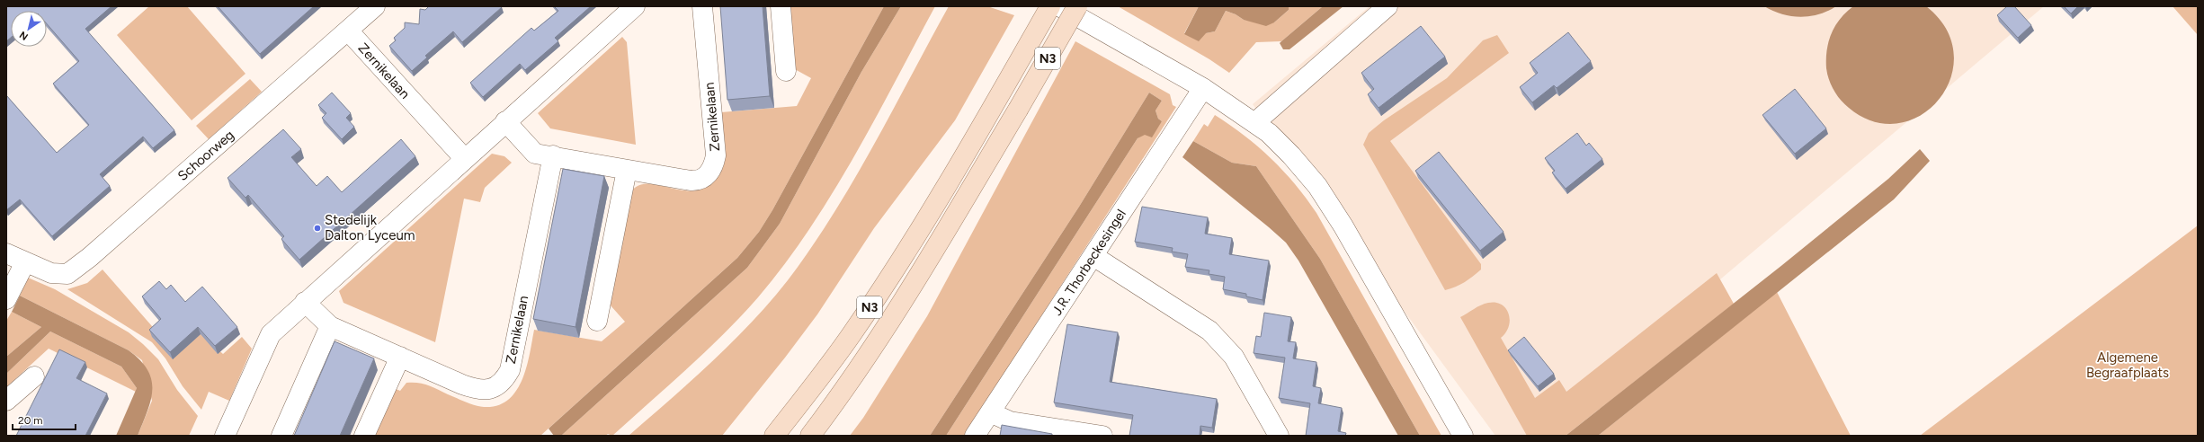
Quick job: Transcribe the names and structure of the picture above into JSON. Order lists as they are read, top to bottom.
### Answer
{
  "streets": {
    "main road": ["N3"],
    "street": ["Zernikelaan", "Schoorweg", "J.R. Thorbeckesingel"]
  },
  "crossings": [
    ["Zernikelaan", "Schoorweg"]
  ],
  "parks": ["Algemene Begraafplaats"],
  "places": ["Stedelijk Dalton Lyceum"],
  "scale_bar": "20 m",
  "north": "bottom left"
}
